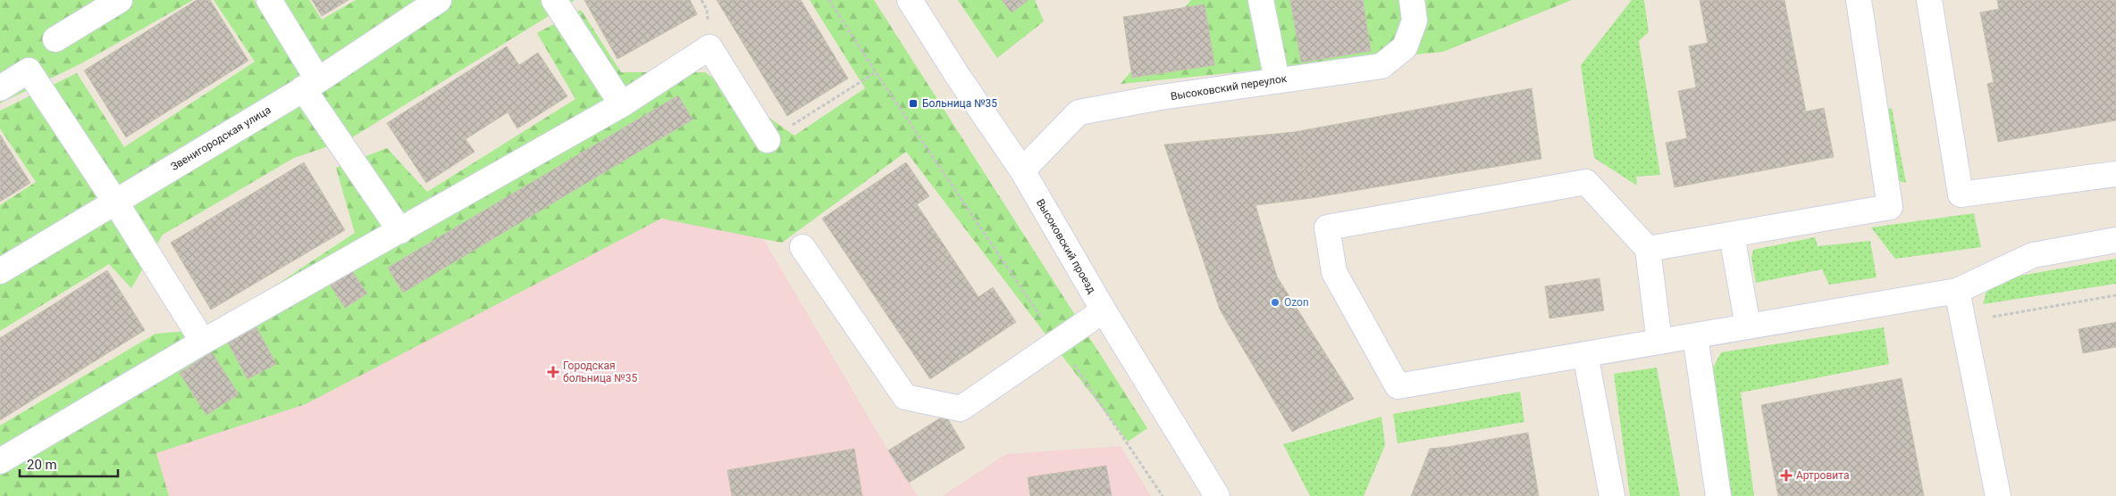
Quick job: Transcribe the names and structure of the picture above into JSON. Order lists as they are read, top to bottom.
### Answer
{
  "streets": {
    "street": ["Высоковский переулок", "Звенигородская улица", "Высоковский проезд"]
  },
  "crossings": [
    ["Высоковский переулок", "Высоковский проезд"]
  ],
  "places": {
    "transit": ["Больница №35"],
    "other": ["Ozon"],
    "health": ["Городская больница №35", "Артровита"]
  },
  "scale_bar": "20 m"
}
